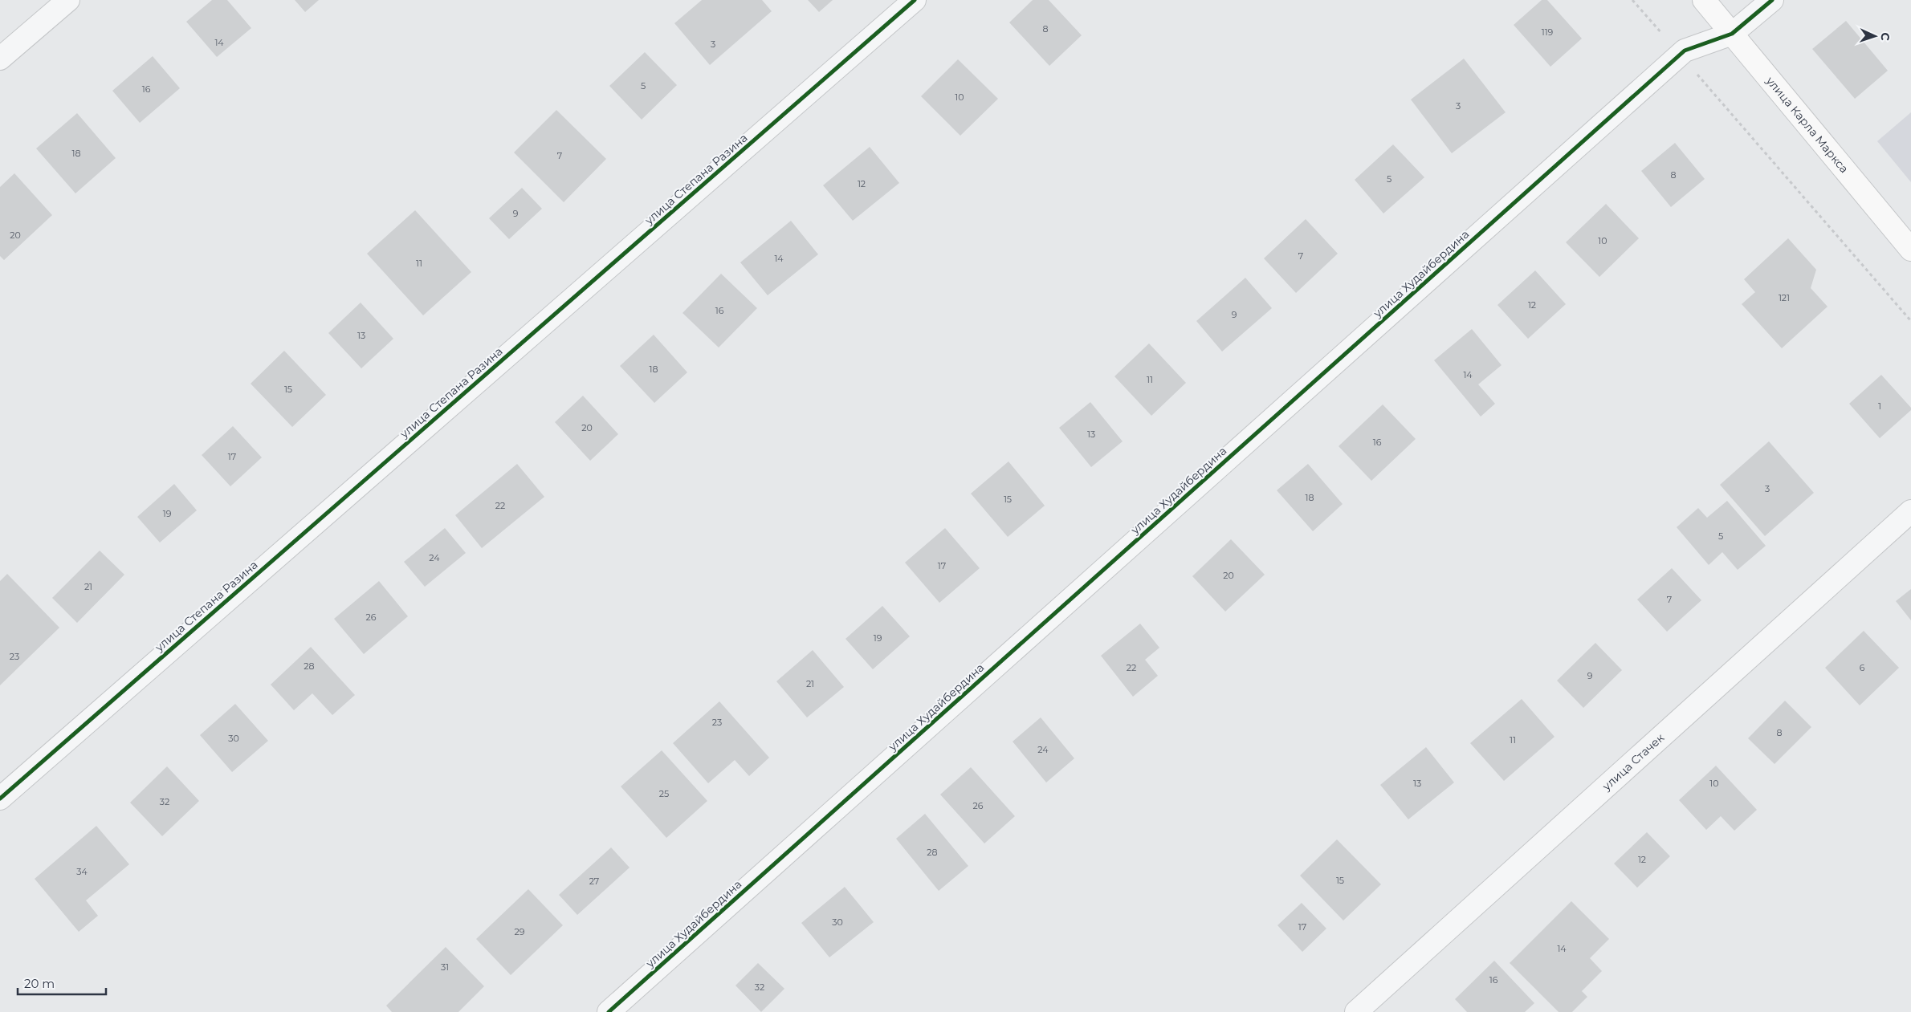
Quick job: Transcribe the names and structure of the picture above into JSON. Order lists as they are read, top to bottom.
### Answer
{
  "streets": {
    "street": [
      "улица Карла Маркса",
      "улица Степана Разина",
      "улица Худайбердина",
      "улица Стачек"
    ]
  },
  "crossings": [
    ["улица Карла Маркса", "улица Худайбердина"]
  ],
  "house_numbers": [
    "8",
    "119",
    "14",
    "3",
    "5",
    "16",
    "10",
    "3",
    "18",
    "7",
    "8",
    "5",
    "12",
    "9",
    "20",
    "10",
    "7",
    "14",
    "11",
    "121",
    "12",
    "16",
    "9",
    "13",
    "18",
    "14",
    "11",
    "15",
    "1",
    "20",
    "13",
    "16",
    "17",
    "3",
    "18",
    "15",
    "22",
    "19",
    "5",
    "24",
    "17",
    "20",
    "21",
    "7",
    "26",
    "19",
    "23",
    "28",
    "22",
    "6",
    "9",
    "21",
    "23",
    "8",
    "30",
    "11",
    "24",
    "13",
    "10",
    "25",
    "32",
    "26",
    "28",
    "12",
    "34",
    "15",
    "27",
    "30",
    "17",
    "29",
    "14",
    "31",
    "16",
    "32"
  ],
  "scale_bar": "20 m",
  "north": "right"
}
